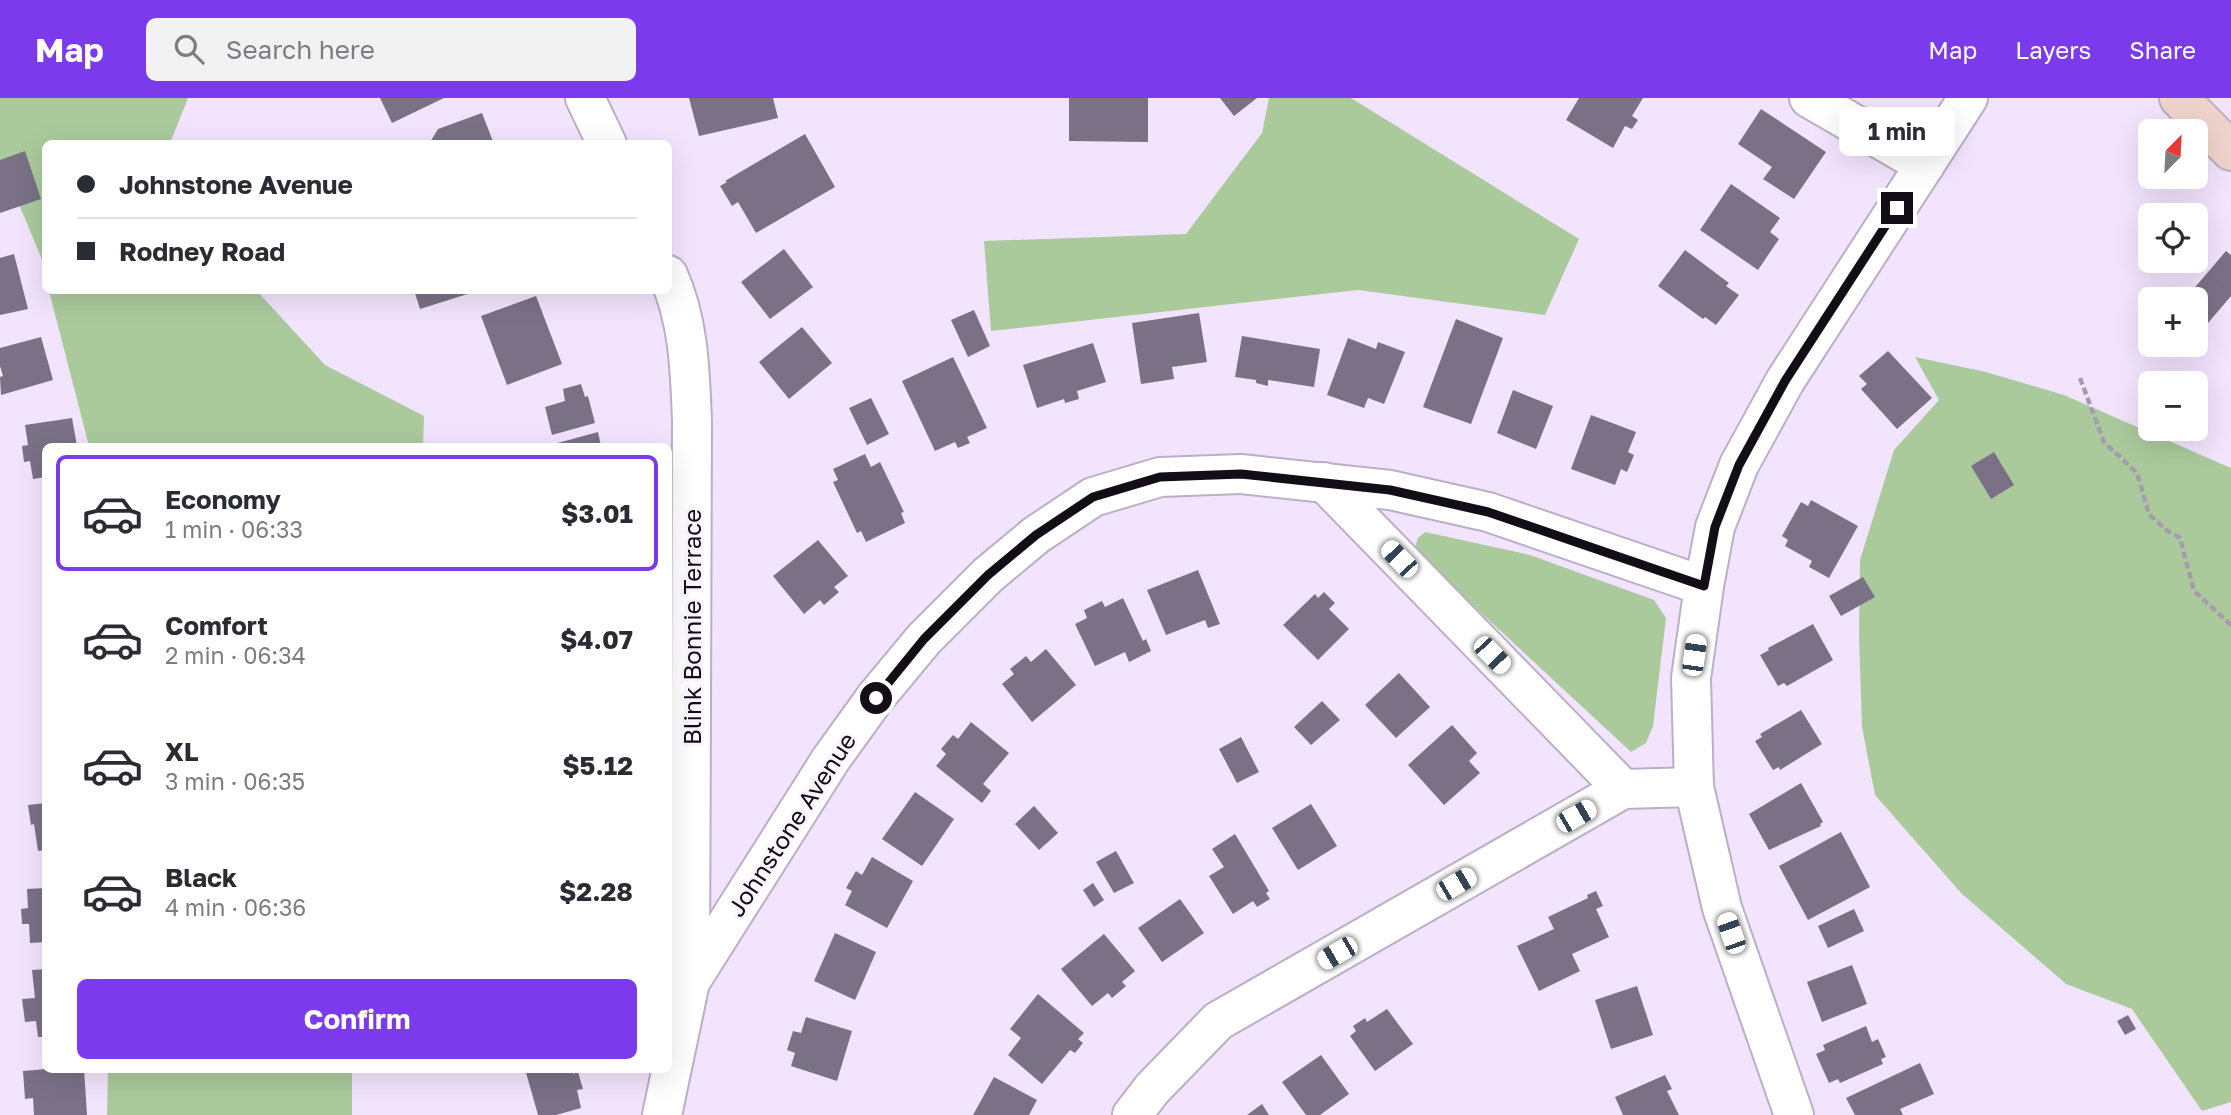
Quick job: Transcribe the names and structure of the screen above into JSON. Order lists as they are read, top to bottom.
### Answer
{
  "streets": {
    "street": ["Blink Bonnie Terrace", "Johnstone Avenue"]
  },
  "crossings": [
    ["Blink Bonnie Terrace", "Johnstone Avenue"]
  ],
  "north": "top right",
  "page": {
    "header": "Map",
    "search": "Search here",
    "nav": ["Map", "Layers", "Share"],
    "bubble": "1 min",
    "map_buttons": ["+", "−"],
    "banner": ["Johnstone Avenue", "Rodney Road"],
    "list": [
      {
        "name": "Economy",
        "note": "1 min · 06:33",
        "value": "$3.01"
      },
      {
        "name": "Comfort",
        "note": "2 min · 06:34",
        "value": "$4.07"
      },
      {
        "name": "XL",
        "note": "3 min · 06:35",
        "value": "$5.12"
      },
      {
        "name": "Black",
        "note": "4 min · 06:36",
        "value": "$2.28"
      }
    ],
    "buttons": "Confirm"
  }
}
